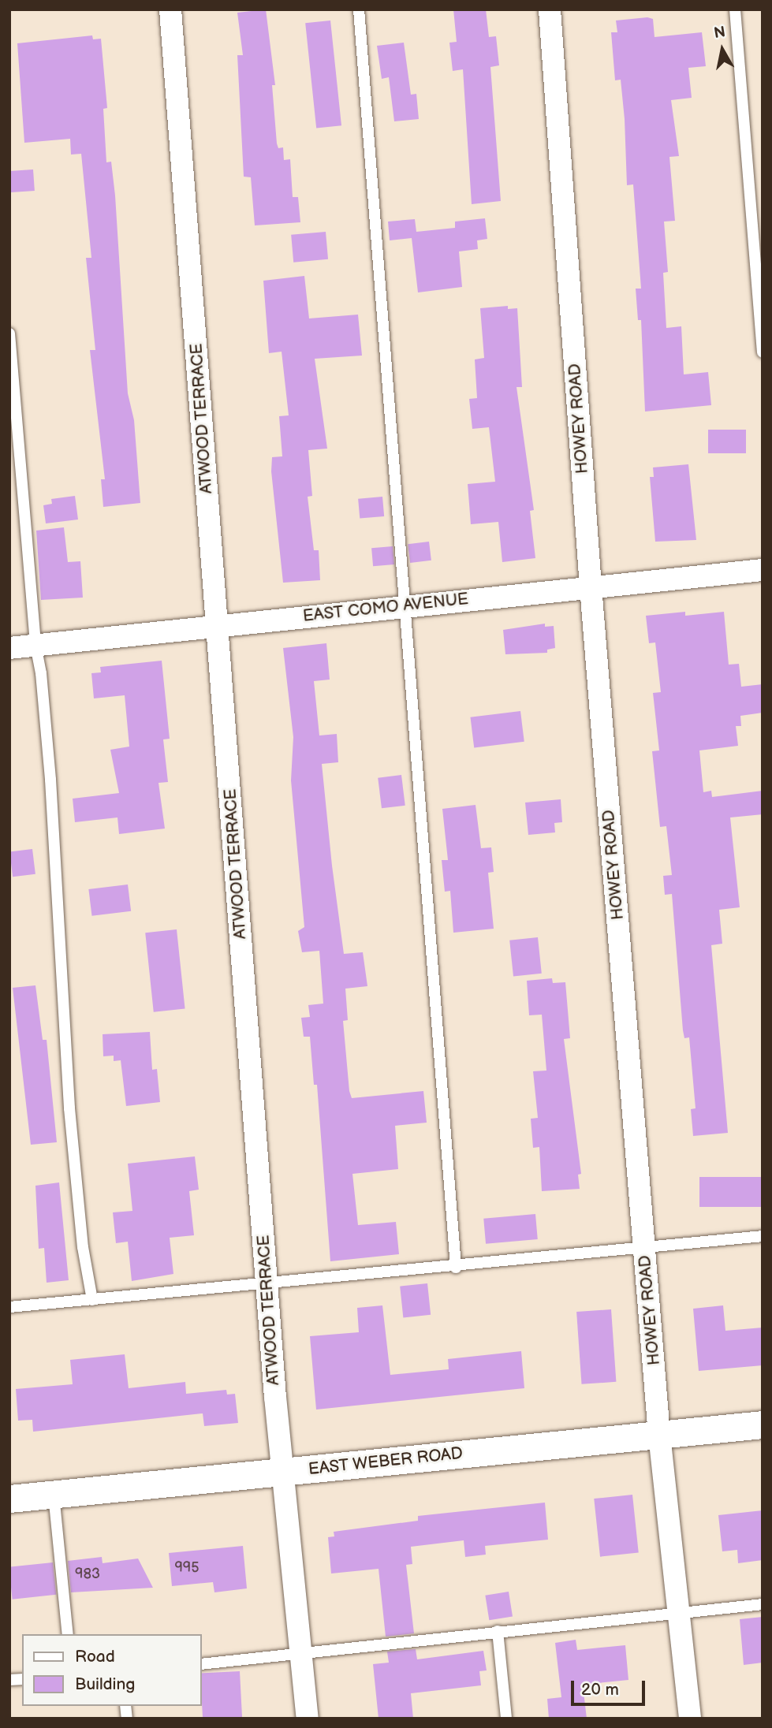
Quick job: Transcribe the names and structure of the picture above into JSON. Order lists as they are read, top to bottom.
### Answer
{
  "streets": {
    "street": [
      "ATWOOD TERRACE",
      "HOWEY ROAD",
      "EAST COMO AVENUE",
      "EAST WEBER ROAD"
    ]
  },
  "crossings": [
    ["ATWOOD TERRACE", "EAST COMO AVENUE"],
    ["ATWOOD TERRACE", "EAST WEBER ROAD"],
    ["HOWEY ROAD", "EAST COMO AVENUE"],
    ["HOWEY ROAD", "EAST WEBER ROAD"]
  ],
  "house_numbers": ["995", "983"],
  "legend": ["Road", "Building"],
  "scale_bar": "20 m",
  "north": "top"
}
